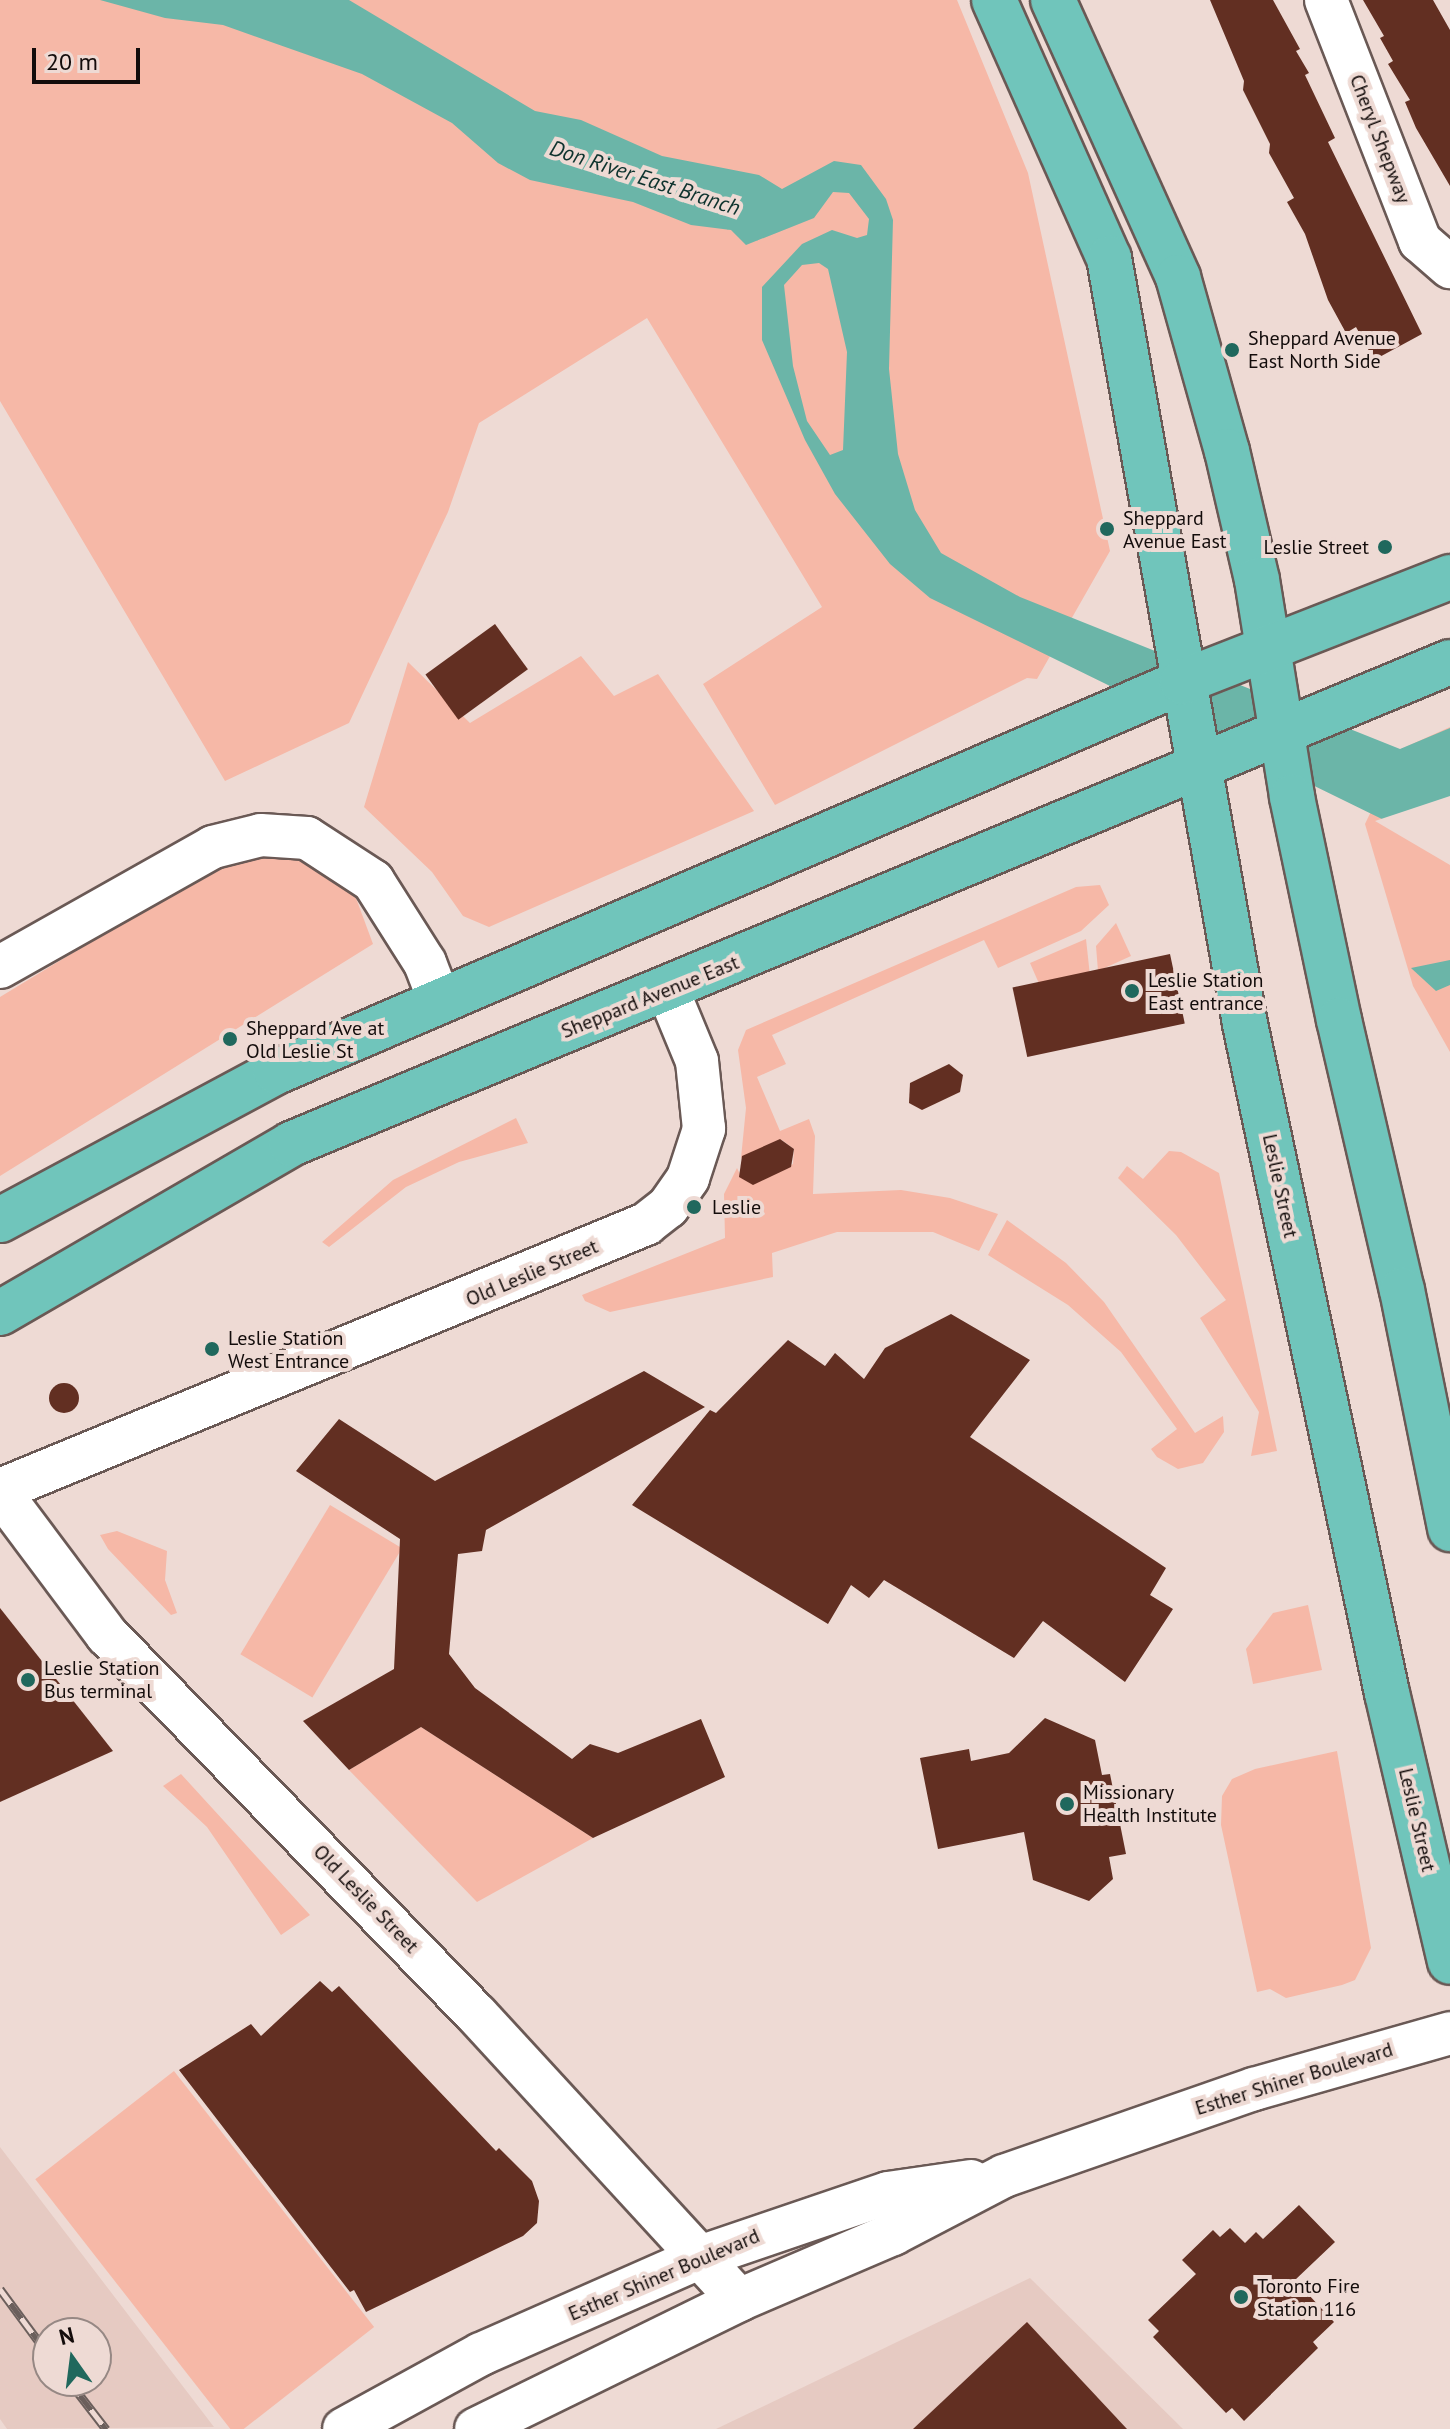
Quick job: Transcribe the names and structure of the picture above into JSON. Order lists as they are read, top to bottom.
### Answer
{
  "streets": {
    "main road": ["Sheppard Avenue East", "Leslie Street"],
    "street": ["Cheryl Shepway", "Old Leslie Street", "Esther Shiner Boulevard"]
  },
  "crossings": [
    ["Sheppard Avenue East", "Leslie Street"],
    ["Sheppard Avenue East", "Old Leslie Street"],
    ["Old Leslie Street", "Esther Shiner Boulevard"]
  ],
  "water": ["Don River East Branch"],
  "places": [
    "Sheppard Avenue East North Side",
    "Sheppard Avenue East",
    "Leslie Street",
    "Leslie Station East entrance",
    "Sheppard Ave at Old Leslie St",
    "Leslie",
    "Leslie Station West Entrance",
    "Leslie Station Bus terminal",
    "Missionary Health Institute",
    "Toronto Fire Station 116"
  ],
  "scale_bar": "20 m",
  "north": "top"
}
